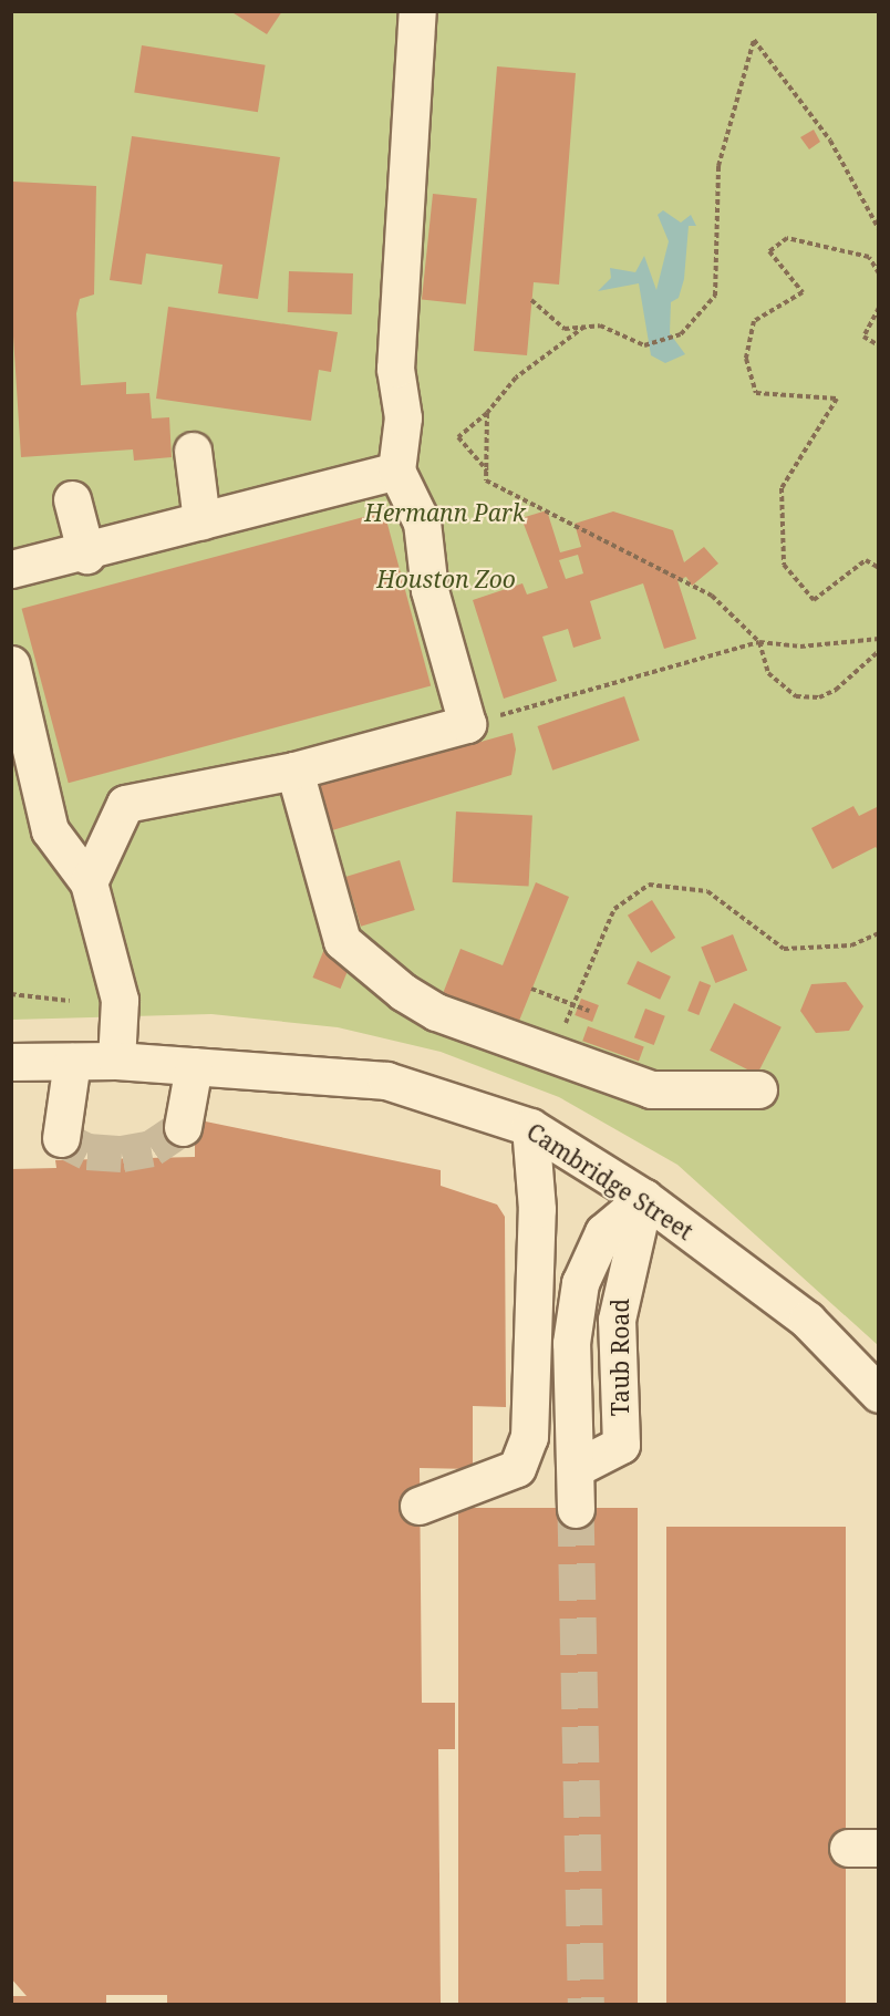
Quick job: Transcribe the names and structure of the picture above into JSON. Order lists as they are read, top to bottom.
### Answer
{
  "streets": {
    "street": ["Cambridge Street", "Taub Road"]
  },
  "crossings": [
    ["Cambridge Street", "Taub Road"]
  ],
  "parks": ["Hermann Park", "Houston Zoo"]
}
